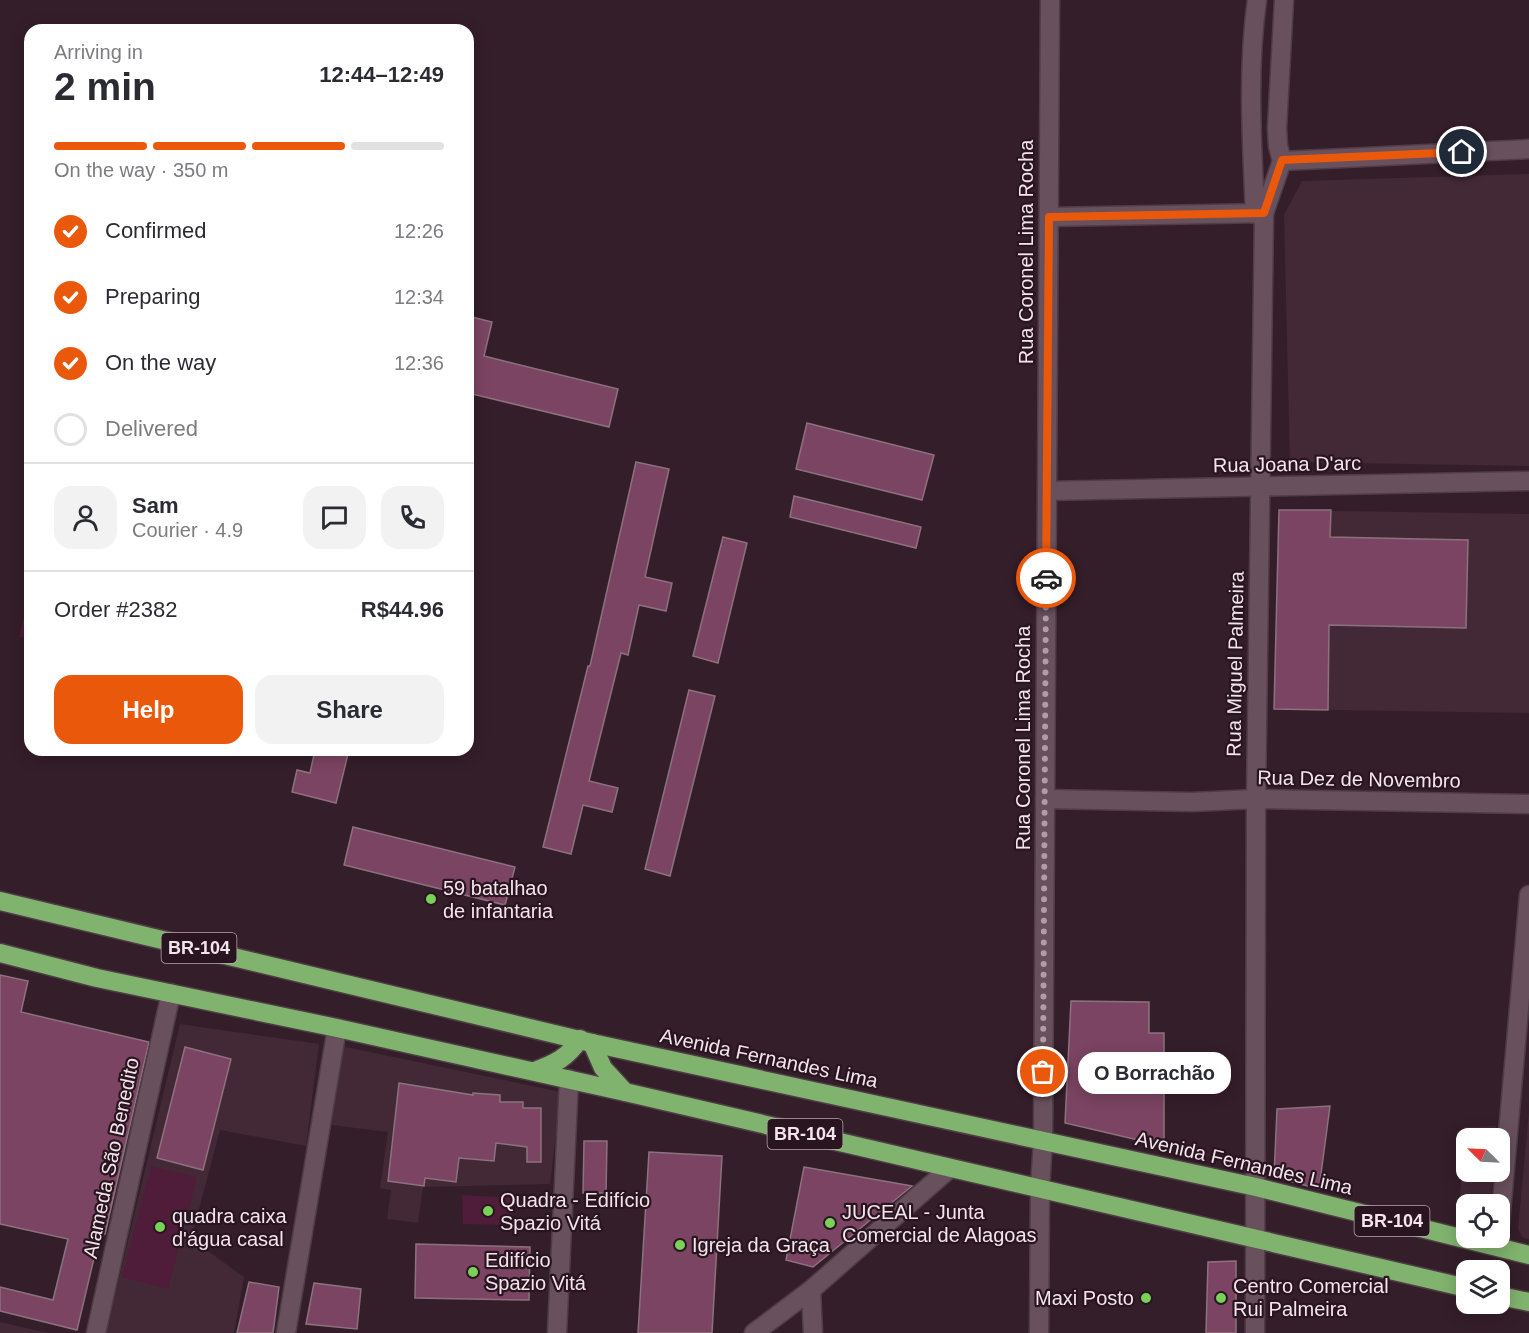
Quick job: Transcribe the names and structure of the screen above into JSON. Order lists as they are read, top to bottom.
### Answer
{
  "streets": {
    "highway": ["BR-104", "Avenida Fernandes Lima"],
    "street": [
      "Rua Coronel Lima Rocha",
      "Rua Joana D'arc",
      "Rua Miguel Palmeira",
      "Rua Dez de Novembro",
      "Alameda São Benedito"
    ]
  },
  "crossings": [
    ["Rua Coronel Lima Rocha", "Rua Joana D'arc"],
    ["Rua Coronel Lima Rocha", "Rua Dez de Novembro"],
    ["Rua Coronel Lima Rocha", "BR-104"],
    ["Rua Coronel Lima Rocha", "Avenida Fernandes Lima"],
    ["Rua Joana D'arc", "Rua Miguel Palmeira"],
    ["Rua Miguel Palmeira", "Rua Dez de Novembro"],
    ["Rua Miguel Palmeira", "BR-104"],
    ["Rua Miguel Palmeira", "Avenida Fernandes Lima"],
    ["BR-104", "Alameda São Benedito"]
  ],
  "places": [
    "59 batalhao de infantaria",
    "O Borrachão",
    "Quadra - Edifício Spazio Vitá",
    "JUCEAL - Junta Comercial de Alagoas",
    "quadra caixa d'água casal",
    "Igreja da Graça",
    "Edifício Spazio Vitá",
    "Maxi Posto",
    "Centro Comercial Rui Palmeira"
  ],
  "north": "top left",
  "page": {
    "heading": ["2 min", "Arriving in", "12:44–12:49"],
    "panel": [
      "Sam",
      "Courier · 4.9",
      "Order #2382",
      "R$44.96"
    ],
    "bar": "On the way · 350 m",
    "list": [
      ["Confirmed", "12:26"],
      ["Preparing", "12:34"],
      ["On the way", "12:36"],
      "Delivered"
    ],
    "buttons": ["Help", "Share"],
    "bubble": "O Borrachão"
  }
}
